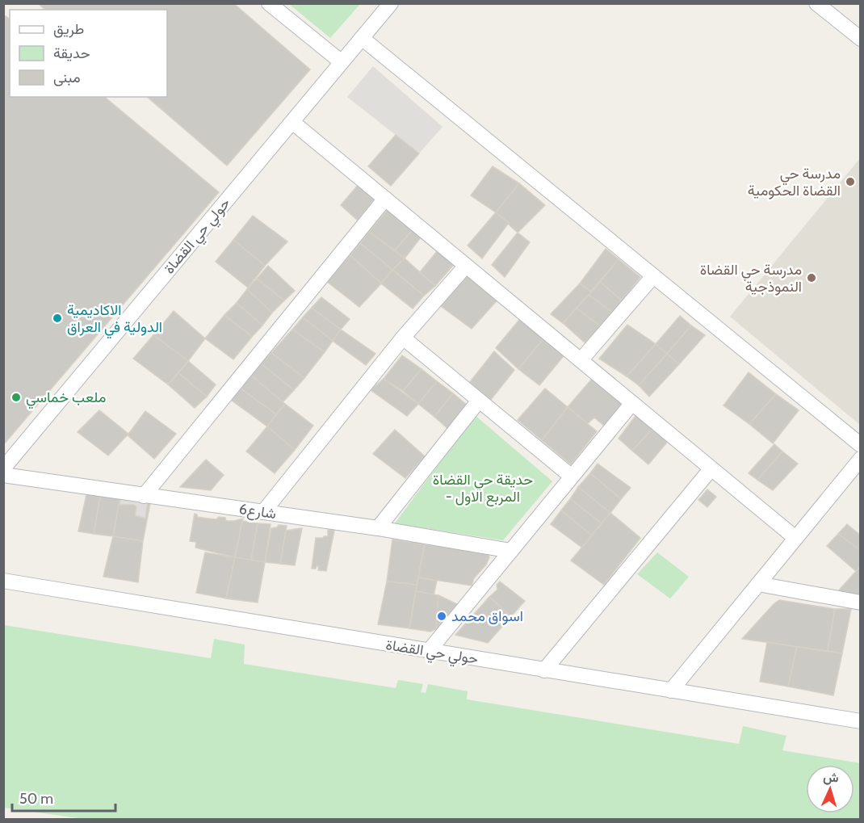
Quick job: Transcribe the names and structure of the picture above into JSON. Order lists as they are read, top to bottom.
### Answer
{
  "streets": {
    "street": ["حولي حي القضاة", "شارع6"]
  },
  "parks": ["حديقة حي القضاة - المربع الاول"],
  "places": [
    "مدرسة حي القضاة الحكومية",
    "مدرسة حي القضاة النموذجية",
    "الاكاديمية الدولية في العراق",
    "ملعب خماسي",
    "اسواق محمد"
  ],
  "legend": ["طريق", "حديقة", "مبنى"],
  "scale_bar": "50 m",
  "north": "top"
}
